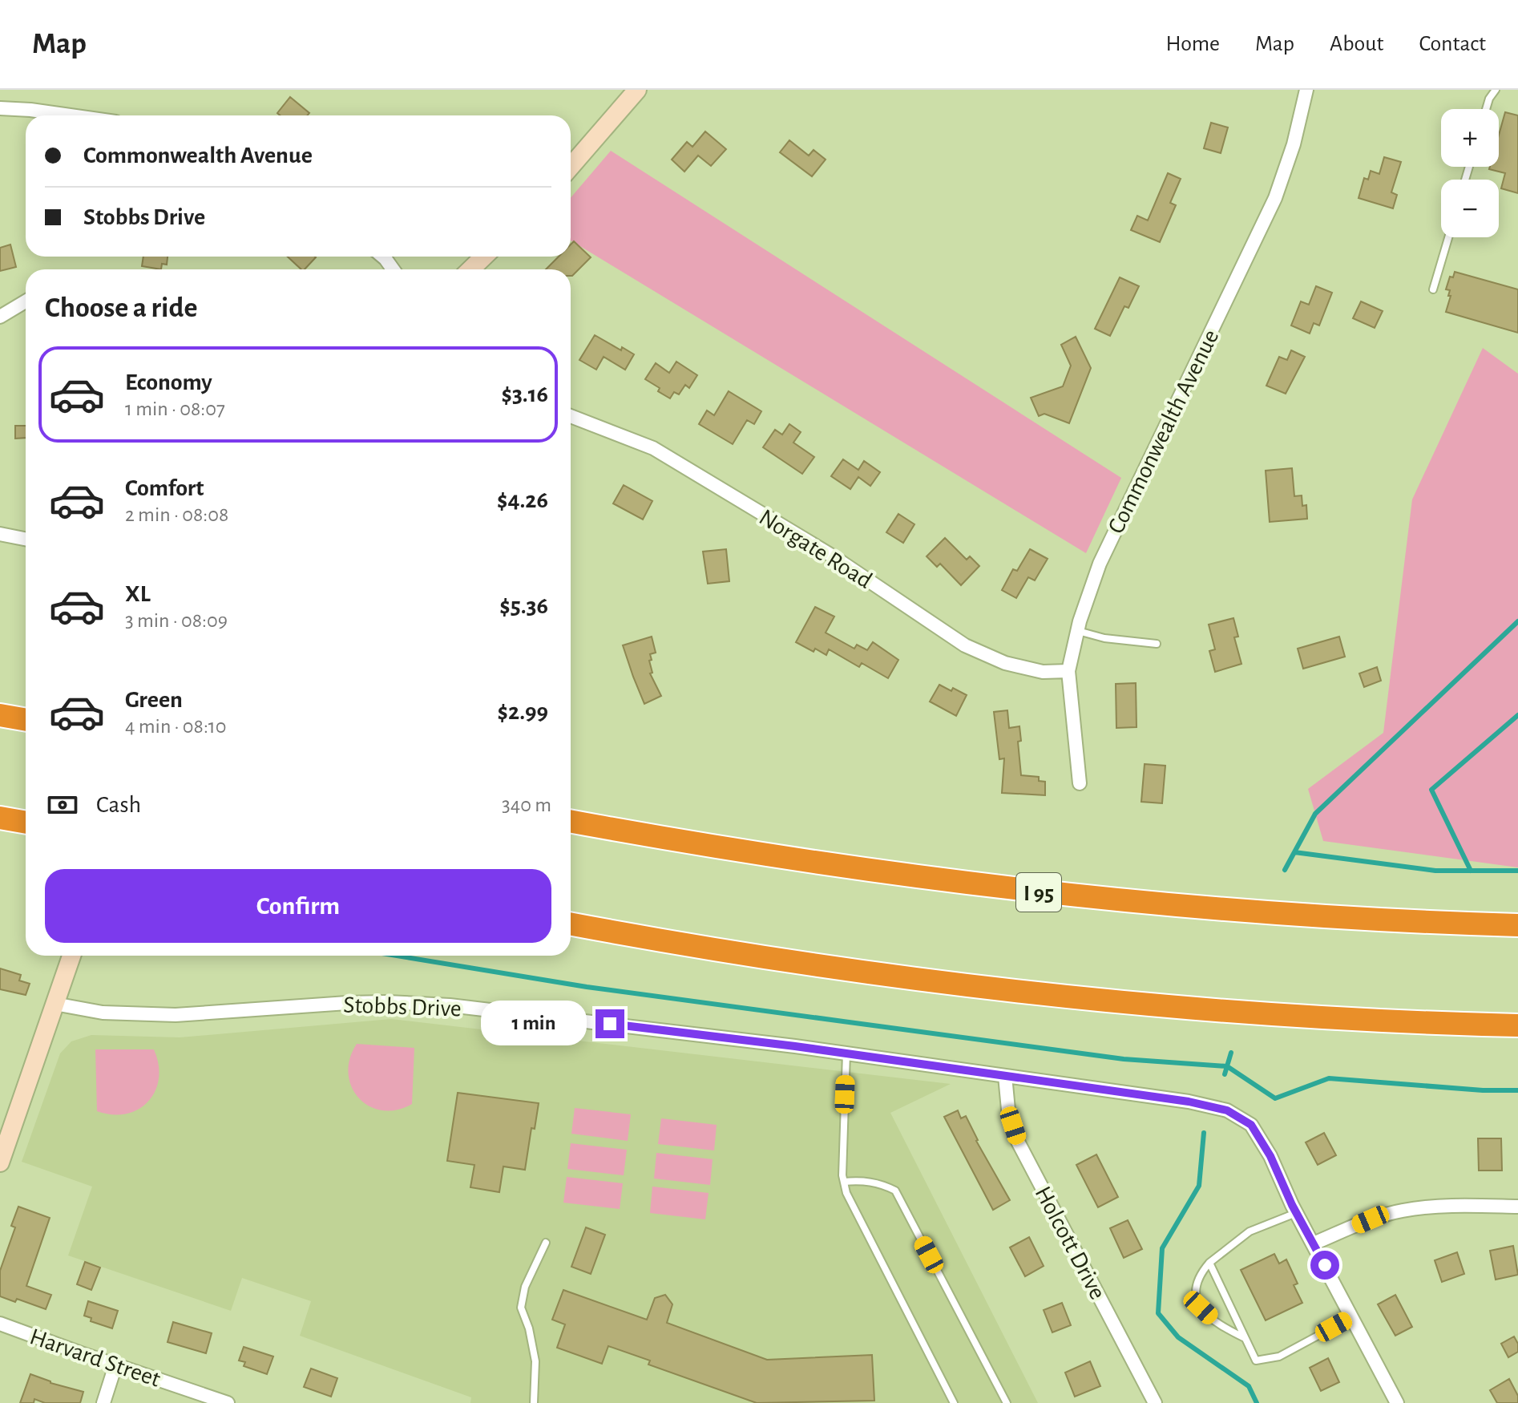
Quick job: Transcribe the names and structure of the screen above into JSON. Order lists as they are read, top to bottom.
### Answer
{
  "streets": {
    "highway": ["I 95"],
    "street": [
      "Commonwealth Avenue",
      "Norgate Road",
      "Stobbs Drive",
      "Holcott Drive",
      "Harvard Street"
    ]
  },
  "crossings": [
    ["Commonwealth Avenue", "Norgate Road"],
    ["Stobbs Drive", "Holcott Drive"]
  ],
  "page": {
    "header": "Map",
    "nav": [
      "Home",
      "Map",
      "About",
      "Contact"
    ],
    "map_buttons": ["+", "−"],
    "banner": ["Commonwealth Avenue", "Stobbs Drive"],
    "heading": "Choose a ride",
    "list": [
      {
        "name": "Economy",
        "note": "1 min · 08:07",
        "value": "$3.16"
      },
      {
        "name": "Comfort",
        "note": "2 min · 08:08",
        "value": "$4.26"
      },
      {
        "name": "XL",
        "note": "3 min · 08:09",
        "value": "$5.36"
      },
      {
        "name": "Green",
        "note": "4 min · 08:10",
        "value": "$2.99"
      }
    ],
    "pay": ["Cash", "340 m"],
    "buttons": "Confirm",
    "bubble": "1 min"
  }
}
